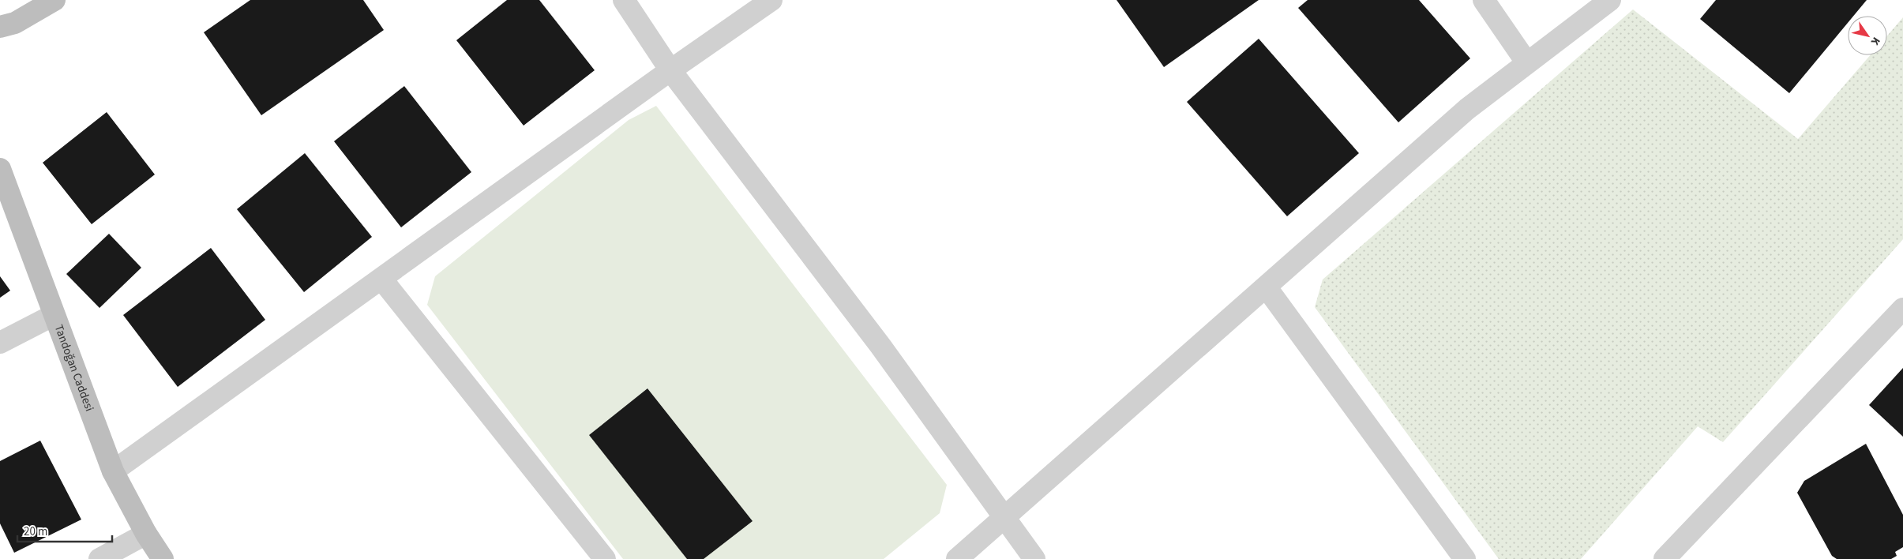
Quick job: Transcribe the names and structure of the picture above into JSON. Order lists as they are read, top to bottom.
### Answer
{
  "streets": {
    "street": ["Tandoğan Caddesi"]
  },
  "scale_bar": "20 m",
  "north": "bottom right"
}
